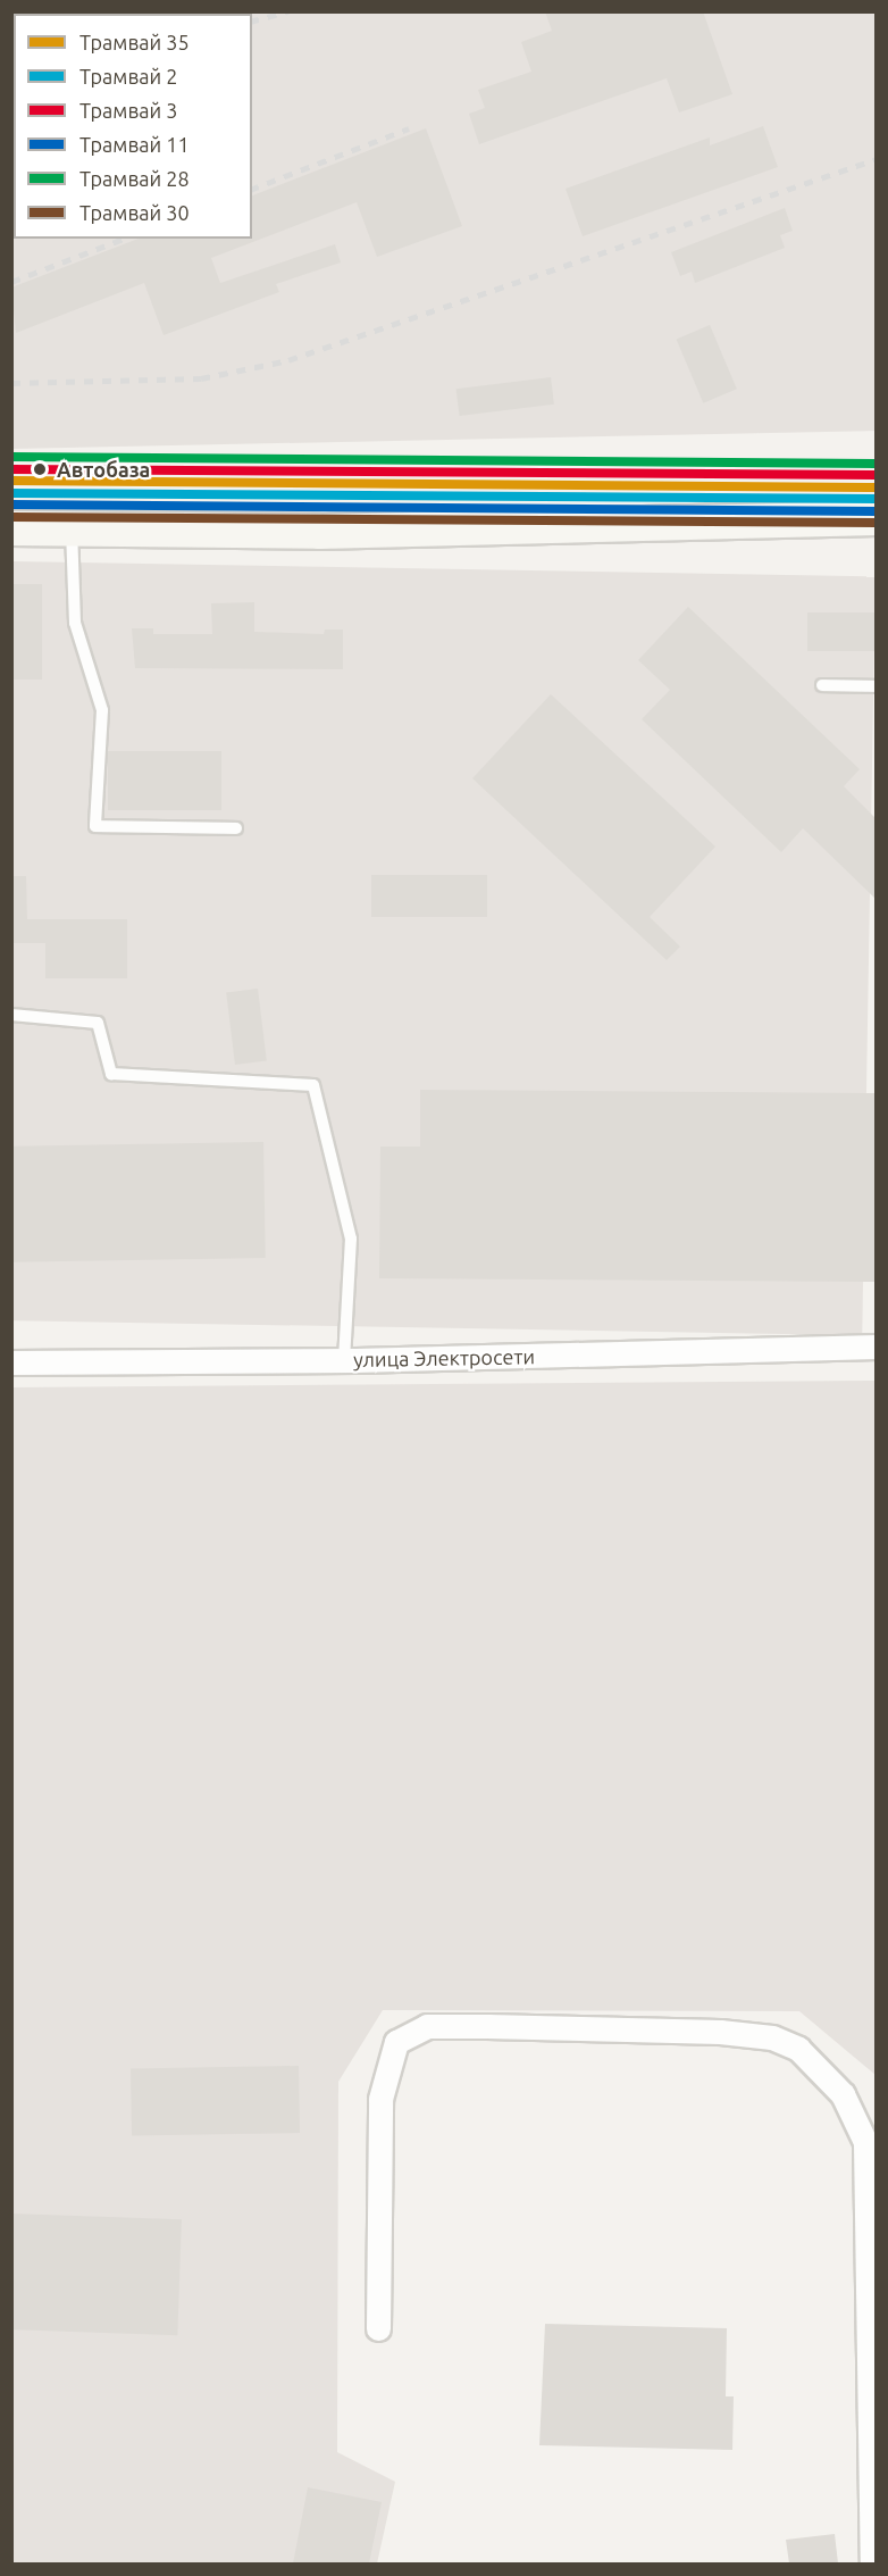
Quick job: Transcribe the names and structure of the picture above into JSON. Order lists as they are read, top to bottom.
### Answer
{
  "streets": {
    "street": ["улица Электросети"]
  },
  "places": ["Автобаза"],
  "lines": [
    "tram line 28",
    "tram line 3",
    "tram line 35",
    "tram line 2",
    "tram line 11",
    "tram line 30"
  ],
  "legend": [
    "Трамвай 35",
    "Трамвай 2",
    "Трамвай 3",
    "Трамвай 11",
    "Трамвай 28",
    "Трамвай 30"
  ]
}
